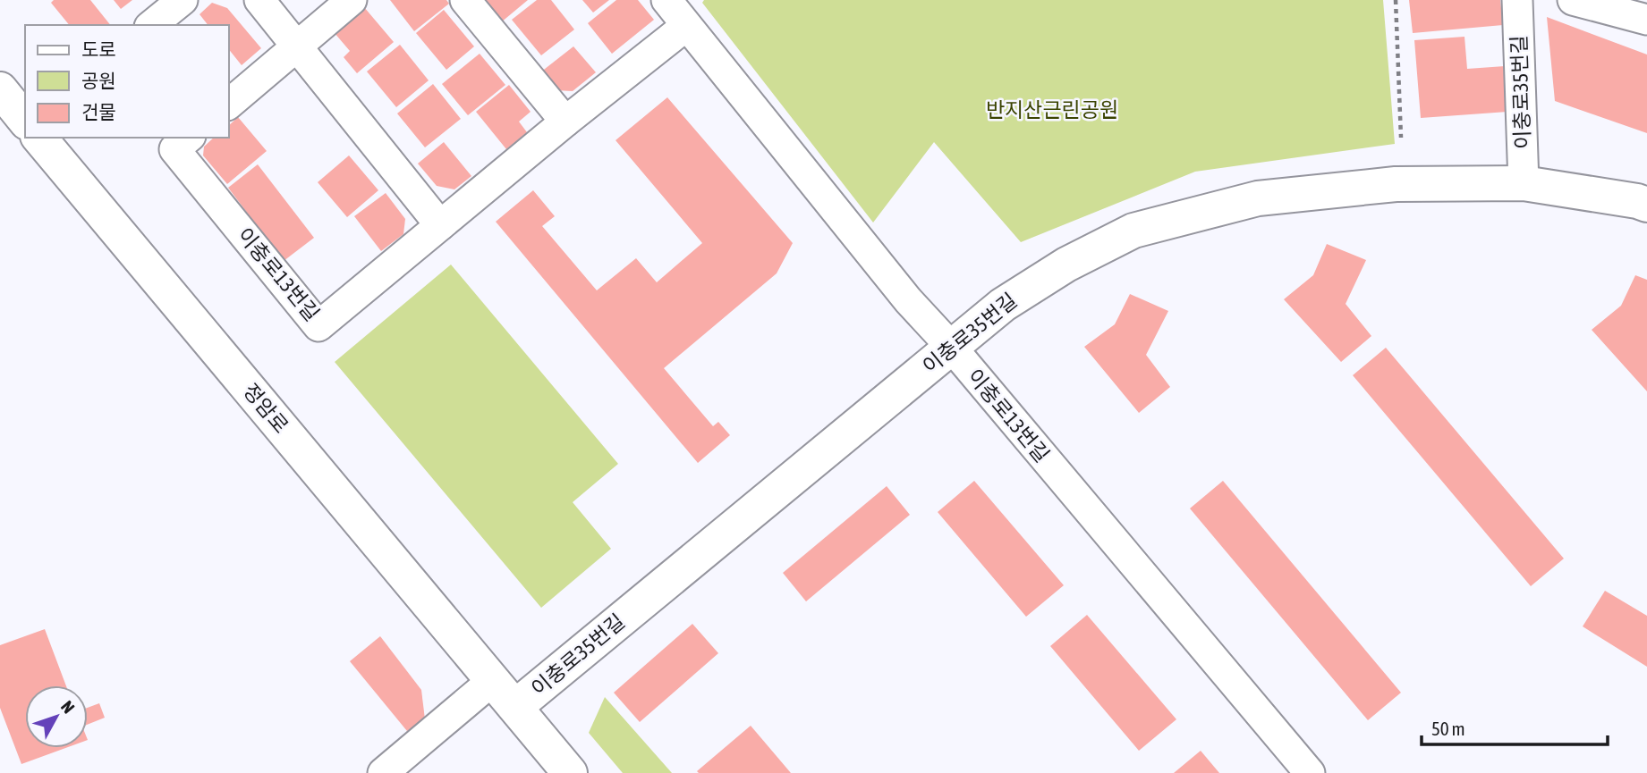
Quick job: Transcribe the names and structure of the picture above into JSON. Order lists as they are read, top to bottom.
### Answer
{
  "streets": {
    "street": ["이충로35번길", "이충로13번길", "정암로"]
  },
  "crossings": [
    ["이충로35번길", "이충로13번길"],
    ["이충로35번길", "정암로"]
  ],
  "parks": ["반지산근린공원"],
  "legend": ["도로", "공원", "건물"],
  "scale_bar": "50 m",
  "north": "top right"
}
